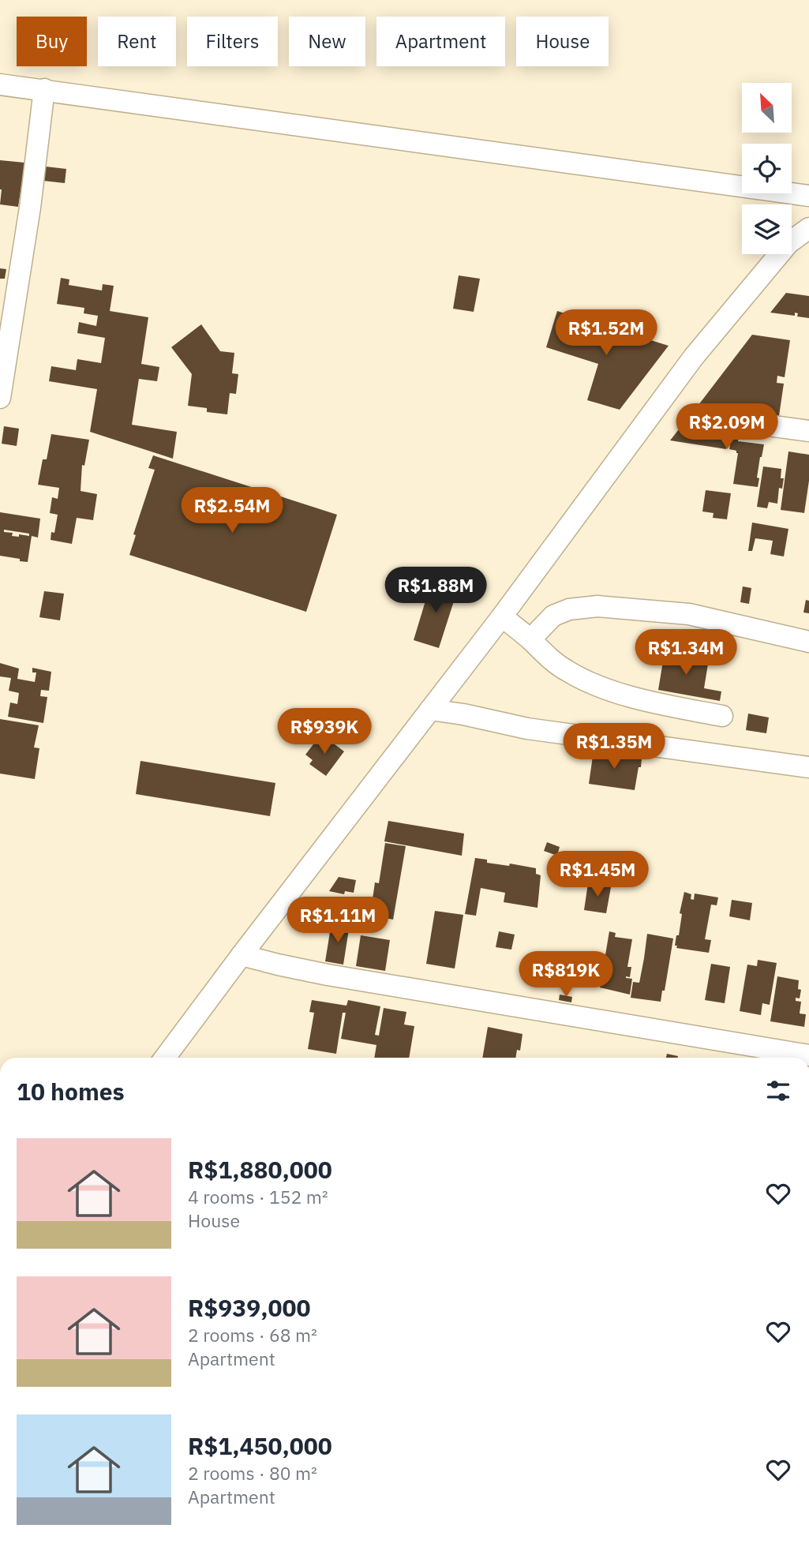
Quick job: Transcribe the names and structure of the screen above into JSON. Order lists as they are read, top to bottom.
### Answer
{
  "north": "top left",
  "page": {
    "chip": [
      "Buy",
      "Rent",
      "Filters",
      "New",
      "Apartment",
      "House"
    ],
    "price": [
      "R$1.52M",
      "R$2.09M",
      "R$2.54M",
      "R$1.88M",
      "R$1.34M",
      "R$939K",
      "R$1.35M",
      "R$1.45M",
      "R$1.11M",
      "R$819K"
    ],
    "heading": "10 homes",
    "list": [
      {
        "name": "R$1,880,000",
        "note": "4 rooms · 152 m² · House"
      },
      {
        "name": "R$939,000",
        "note": "2 rooms · 68 m² · Apartment"
      },
      {
        "name": "R$1,450,000",
        "note": "2 rooms · 80 m² · Apartment"
      }
    ]
  }
}
